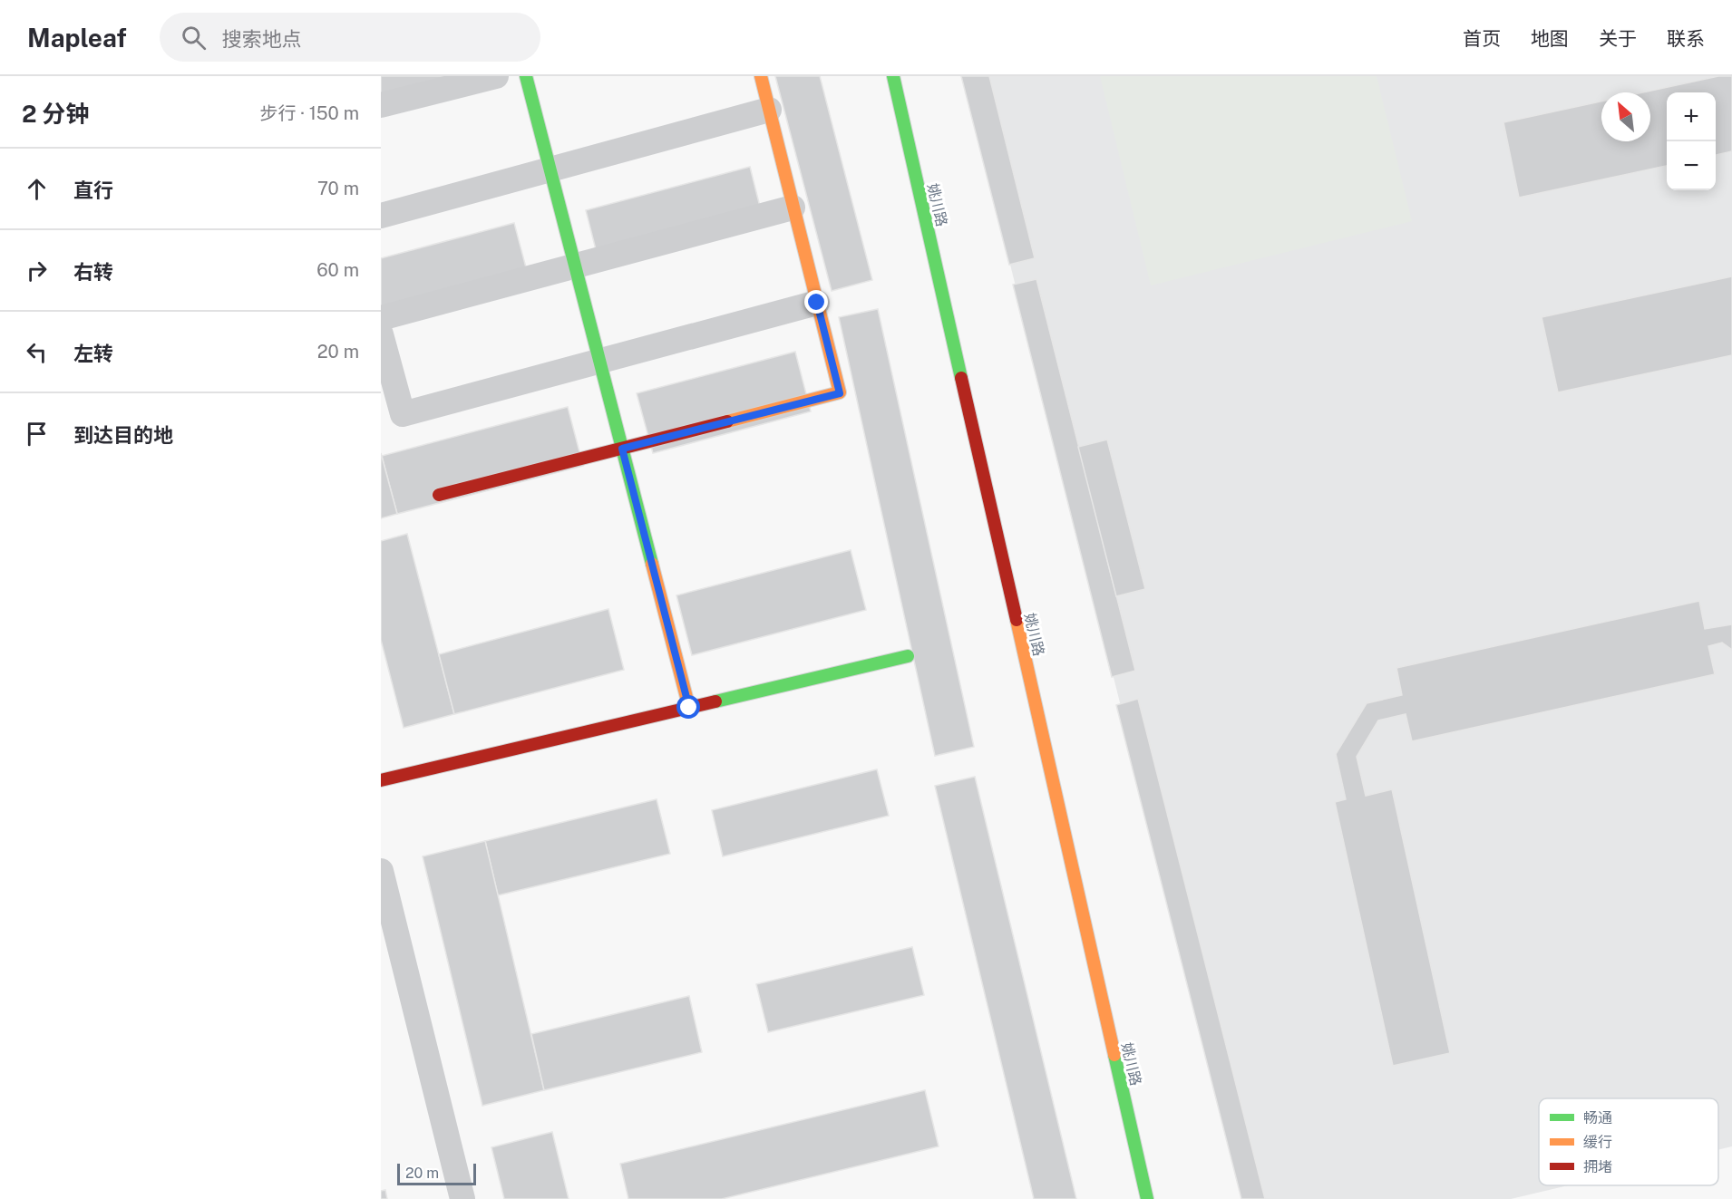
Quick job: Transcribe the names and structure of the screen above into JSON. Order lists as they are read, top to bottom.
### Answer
{
  "streets": {
    "street": ["姚川路"]
  },
  "legend": ["畅通", "缓行", "拥堵"],
  "scale_bar": "20 m",
  "north": "top left",
  "page": {
    "header": "Mapleaf",
    "search": "搜索地点",
    "nav": [
      "首页",
      "地图",
      "关于",
      "联系"
    ],
    "heading": ["2 分钟", "步行 · 150 m"],
    "map_buttons": ["+", "−"],
    "list": [
      ["直行", "70 m"],
      ["右转", "60 m"],
      ["左转", "20 m"],
      "到达目的地"
    ],
    "scale": "20 m"
  }
}
